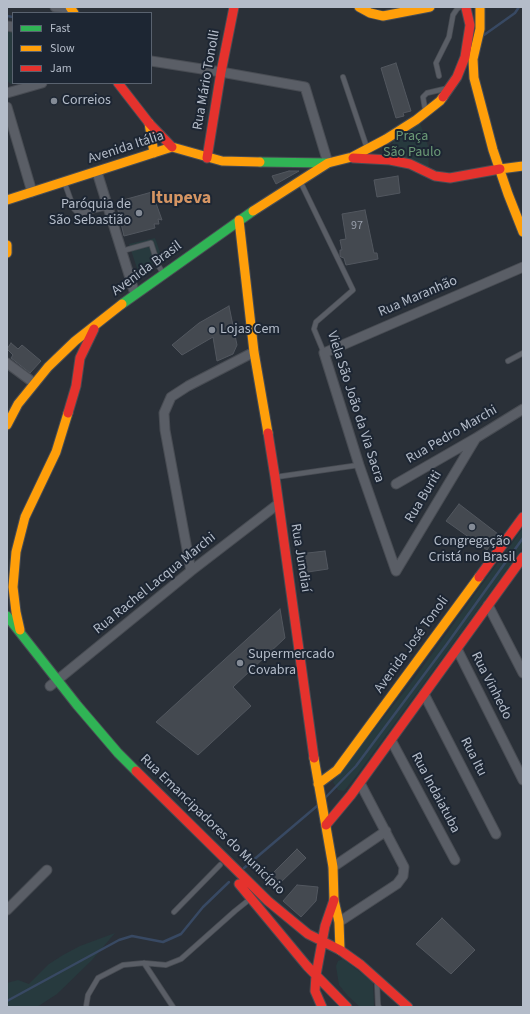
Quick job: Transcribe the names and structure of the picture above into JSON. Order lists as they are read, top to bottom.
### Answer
{
  "streets": {
    "main road": [
      "Rua Mário Tonolli",
      "Avenida Itália",
      "Avenida Brasil",
      "Rua Jundiaí",
      "Avenida José Tonoli",
      "Rua Emancipadores do Município"
    ],
    "street": [
      "Rua Maranhão",
      "Viela São João da Via Sacra",
      "Rua Pedro Marchi",
      "Rua Buriti",
      "Rua Rachel Lacqua Marchi",
      "Rua Vinhedo",
      "Rua Itu",
      "Rua Indaiatuba"
    ]
  },
  "crossings": [
    ["Rua Mário Tonolli", "Avenida Itália"],
    ["Avenida Itália", "Avenida Brasil"],
    ["Avenida Brasil", "Viela São João da Via Sacra"],
    ["Avenida Brasil", "Rua Jundiaí"],
    ["Avenida Brasil", "Rua Emancipadores do Município"],
    ["Rua Maranhão", "Viela São João da Via Sacra"],
    ["Viela São João da Via Sacra", "Rua Buriti"],
    ["Rua Pedro Marchi", "Rua Buriti"],
    ["Rua Jundiaí", "Rua Rachel Lacqua Marchi"],
    ["Rua Jundiaí", "Avenida José Tonoli"],
    ["Rua Jundiaí", "Rua Emancipadores do Município"],
    ["Rua Rachel Lacqua Marchi", "Rua Emancipadores do Município"]
  ],
  "districts": ["Itupeva"],
  "parks": ["Praça São Paulo"],
  "places": [
    "Correios",
    "Paróquia de São Sebastião",
    "Lojas Cem",
    "Congregação Cristá no Brasil",
    "Supermercado Covabra"
  ],
  "house_numbers": ["97"],
  "legend": ["Fast", "Slow", "Jam"]
}
